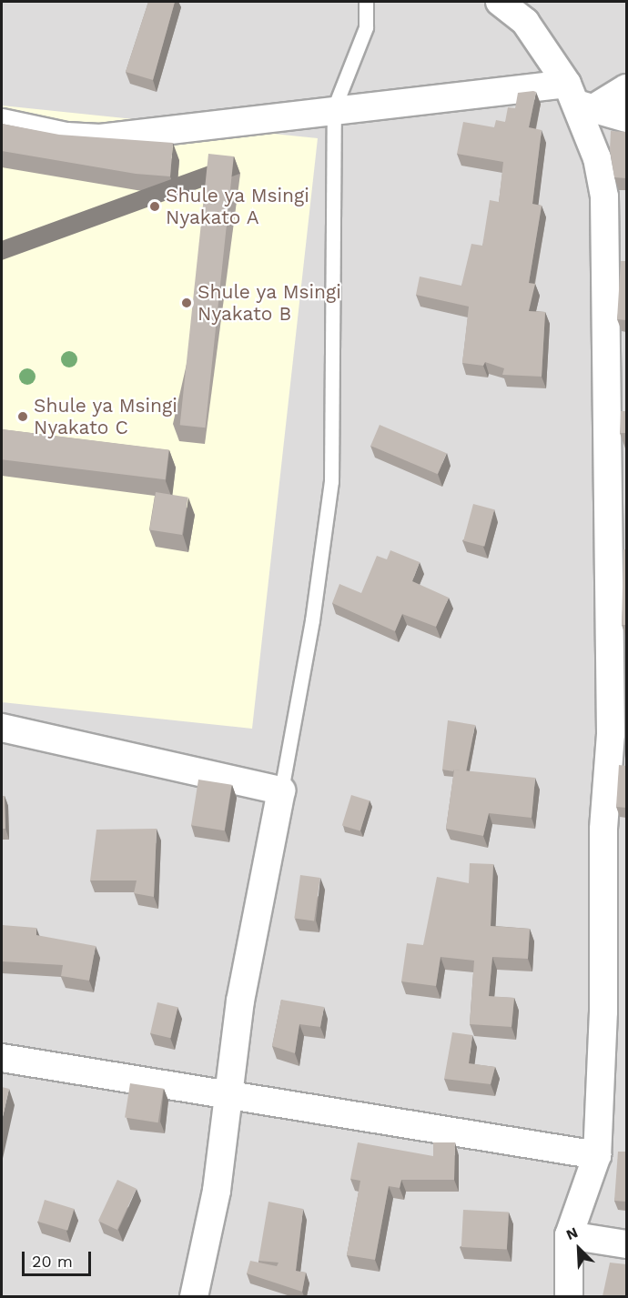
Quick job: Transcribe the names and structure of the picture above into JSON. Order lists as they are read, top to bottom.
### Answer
{
  "places": ["Shule ya Msingi Nyakato A", "Shule ya Msingi Nyakato B", "Shule ya Msingi Nyakato C"],
  "scale_bar": "20 m",
  "north": "top left"
}
